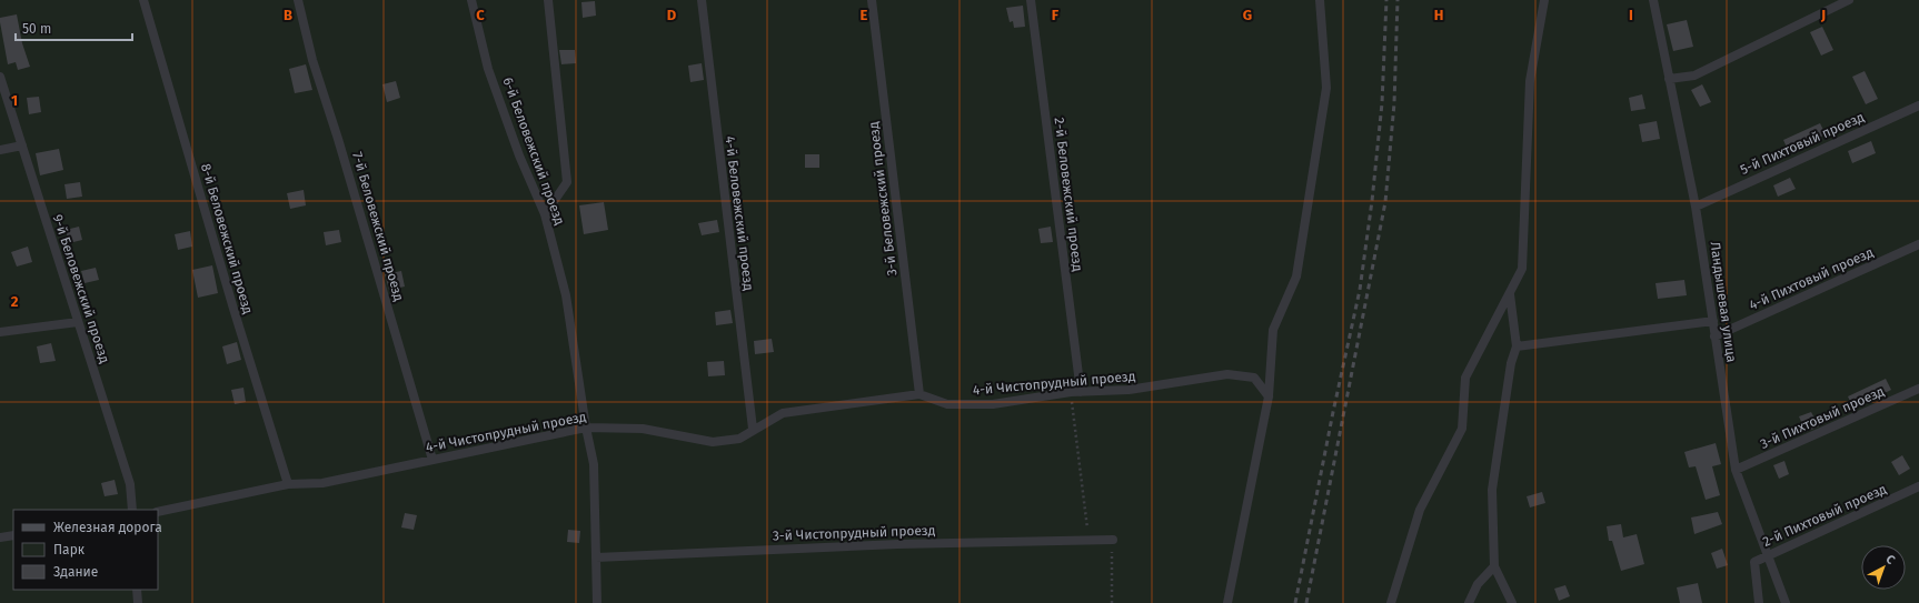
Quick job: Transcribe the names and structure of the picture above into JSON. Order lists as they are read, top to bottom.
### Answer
{
  "streets": {
    "lane": [
      "5-й Пихтовый проезд",
      "6-й Беловежский проезд",
      "2-й Беловежский проезд",
      "3-й Беловежский проезд",
      "4-й Беловежский проезд",
      "7-й Беловежский проезд",
      "8-й Беловежский проезд",
      "4-й Пихтовый проезд",
      "9-й Беловежский проезд",
      "Ландышевая улица",
      "4-й Чистопрудный проезд",
      "3-й Пихтовый проезд",
      "2-й Пихтовый проезд",
      "3-й Чистопрудный проезд"
    ]
  },
  "crossings": [
    ["5-й Пихтовый проезд", "Ландышевая улица"],
    ["6-й Беловежский проезд", "4-й Чистопрудный проезд"],
    ["6-й Беловежский проезд", "3-й Чистопрудный проезд"],
    ["2-й Беловежский проезд", "4-й Чистопрудный проезд"],
    ["3-й Беловежский проезд", "4-й Чистопрудный проезд"],
    ["4-й Беловежский проезд", "4-й Чистопрудный проезд"],
    ["7-й Беловежский проезд", "4-й Чистопрудный проезд"],
    ["8-й Беловежский проезд", "4-й Чистопрудный проезд"],
    ["4-й Пихтовый проезд", "Ландышевая улица"],
    ["Ландышевая улица", "3-й Пихтовый проезд"],
    ["Ландышевая улица", "2-й Пихтовый проезд"]
  ],
  "legend": ["Железная дорога", "Парк", "Здание"],
  "scale_bar": "50 m",
  "north": "top right",
  "grid": {
    "columns": [
      "B",
      "C",
      "D",
      "E",
      "F",
      "G",
      "H",
      "I",
      "J"
    ],
    "rows": ["1", "2"]
  }
}
